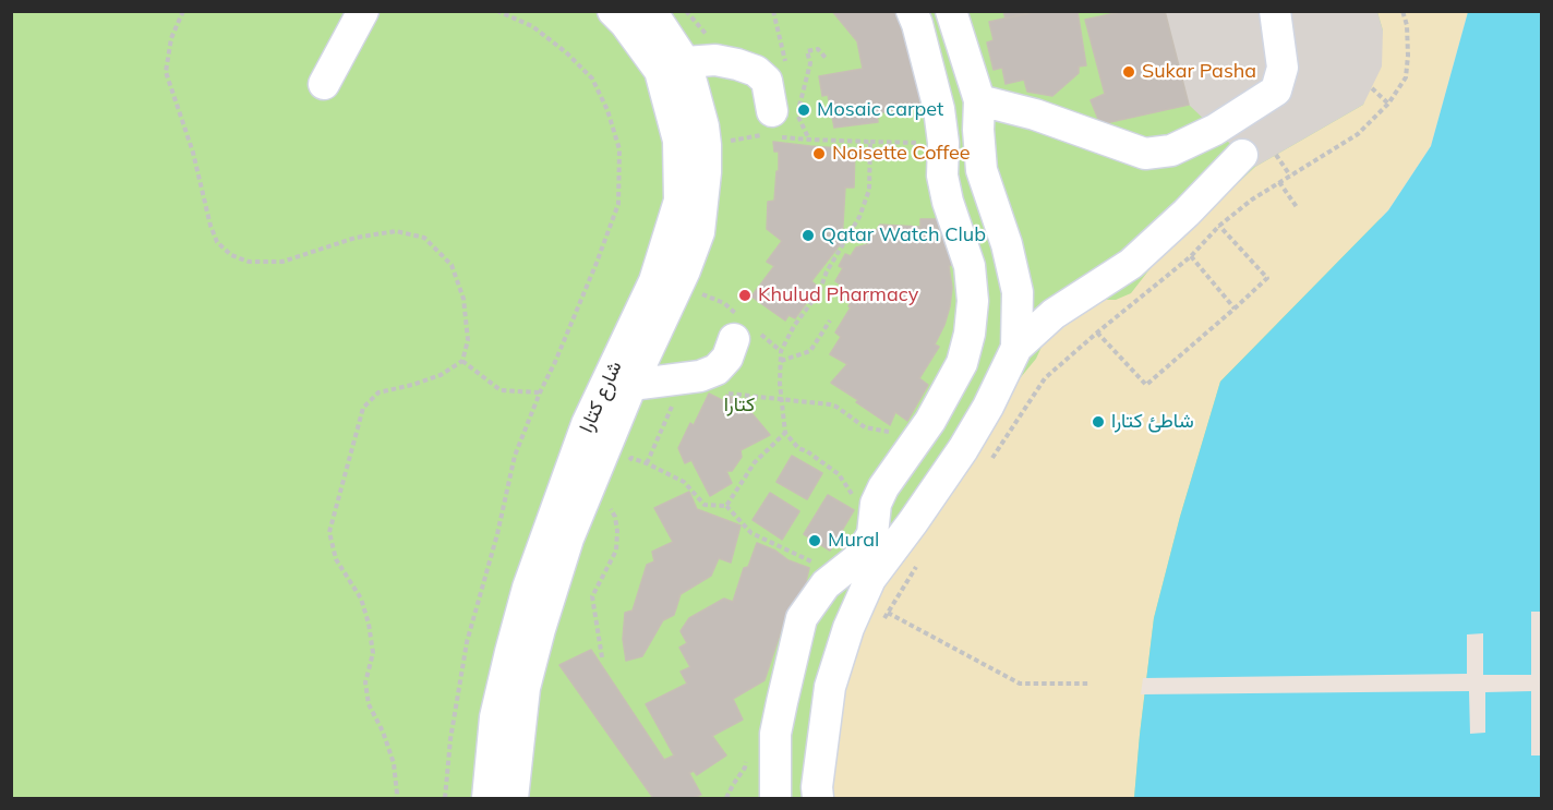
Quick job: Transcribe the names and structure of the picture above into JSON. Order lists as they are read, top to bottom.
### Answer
{
  "streets": {
    "street": ["شارع كتارا"]
  },
  "parks": ["كتارا"],
  "places": [
    "Sukar Pasha",
    "Mosaic carpet",
    "Noisette Coffee",
    "Qatar Watch Club",
    "Khulud Pharmacy",
    "شاطئ كتارا",
    "Mural"
  ]
}
